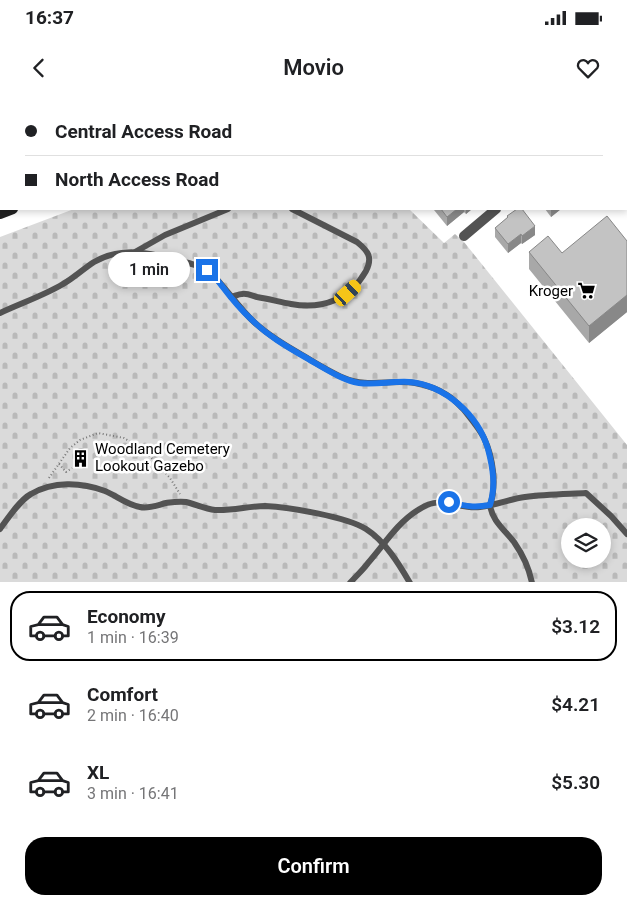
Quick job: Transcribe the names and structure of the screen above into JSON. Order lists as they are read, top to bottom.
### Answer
{
  "places": {
    "supermarket": ["Kroger"],
    "building": ["Woodland Cemetery Lookout Gazebo"]
  },
  "page": {
    "status": "16:37",
    "header": "Movio",
    "banner": ["Central Access Road", "North Access Road"],
    "bubble": "1 min",
    "list": [
      {
        "name": "Economy",
        "note": "1 min · 16:39",
        "value": "$3.12"
      },
      {
        "name": "Comfort",
        "note": "2 min · 16:40",
        "value": "$4.21"
      },
      {
        "name": "XL",
        "note": "3 min · 16:41",
        "value": "$5.30"
      }
    ],
    "buttons": "Confirm"
  }
}
